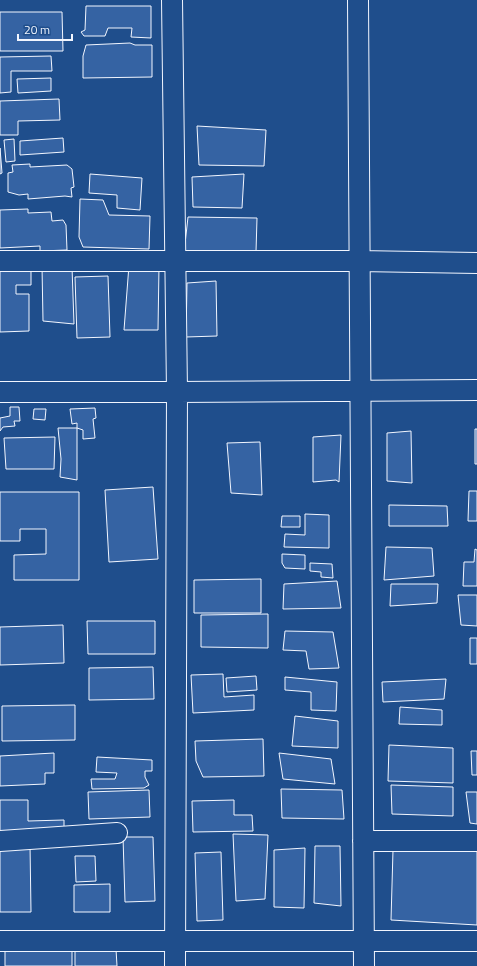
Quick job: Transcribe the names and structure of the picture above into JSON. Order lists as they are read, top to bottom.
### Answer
{
  "scale_bar": "20 m"
}
